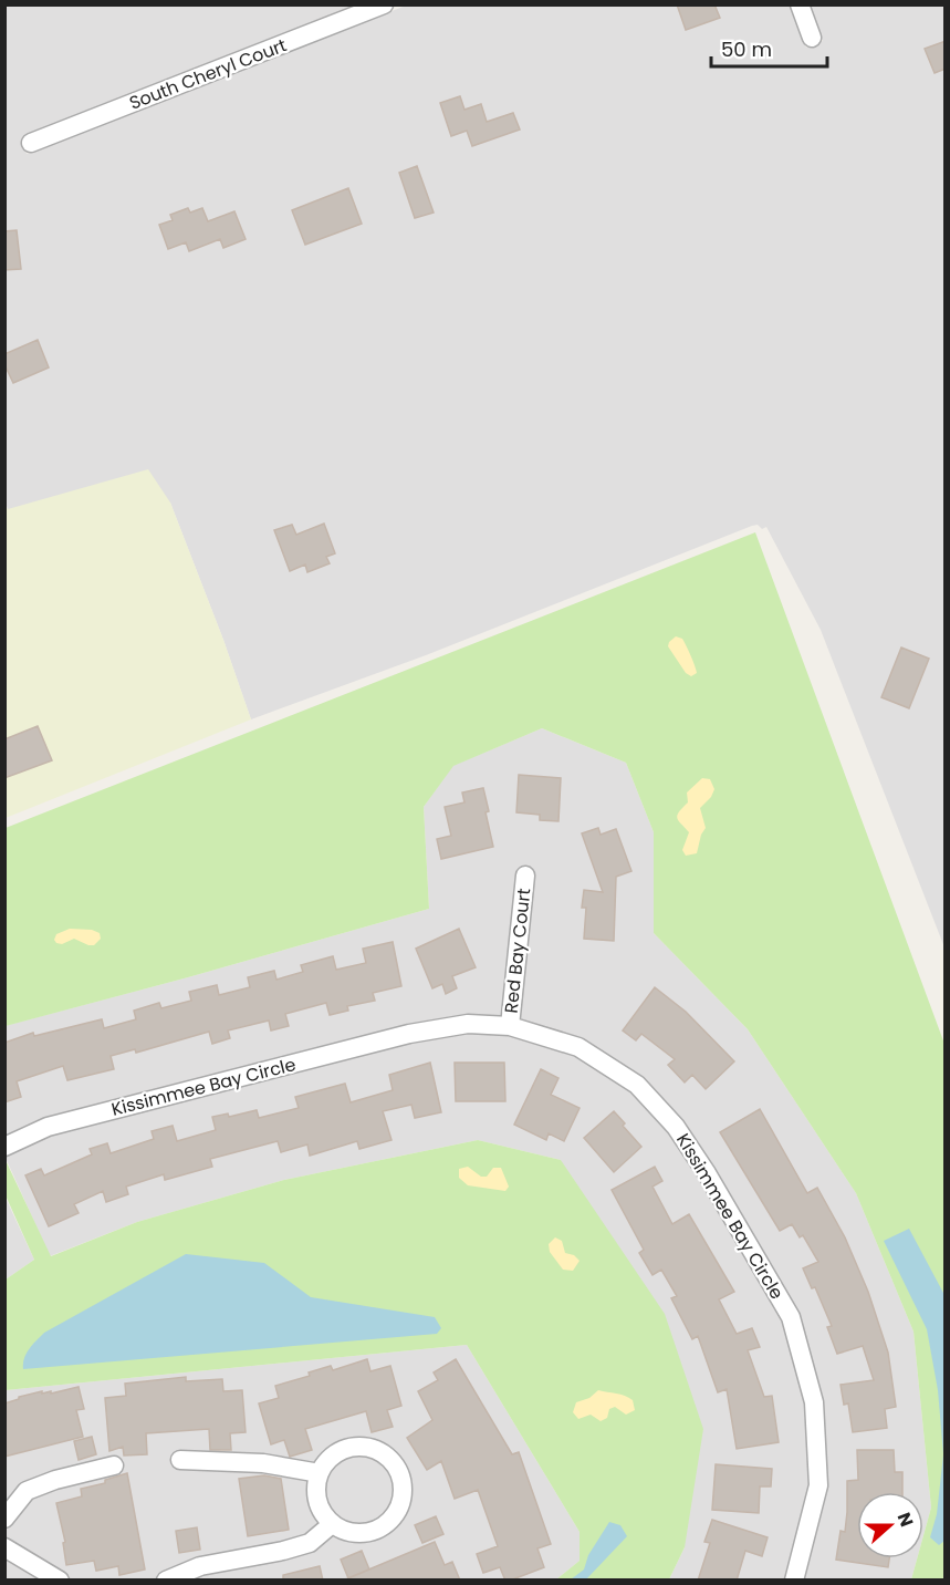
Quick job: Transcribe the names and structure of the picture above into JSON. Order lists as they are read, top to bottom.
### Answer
{
  "streets": {
    "street": ["South Cheryl Court", "Red Bay Court", "Kissimmee Bay Circle"]
  },
  "crossings": [
    ["Red Bay Court", "Kissimmee Bay Circle"]
  ],
  "scale_bar": "50 m",
  "north": "right"
}
